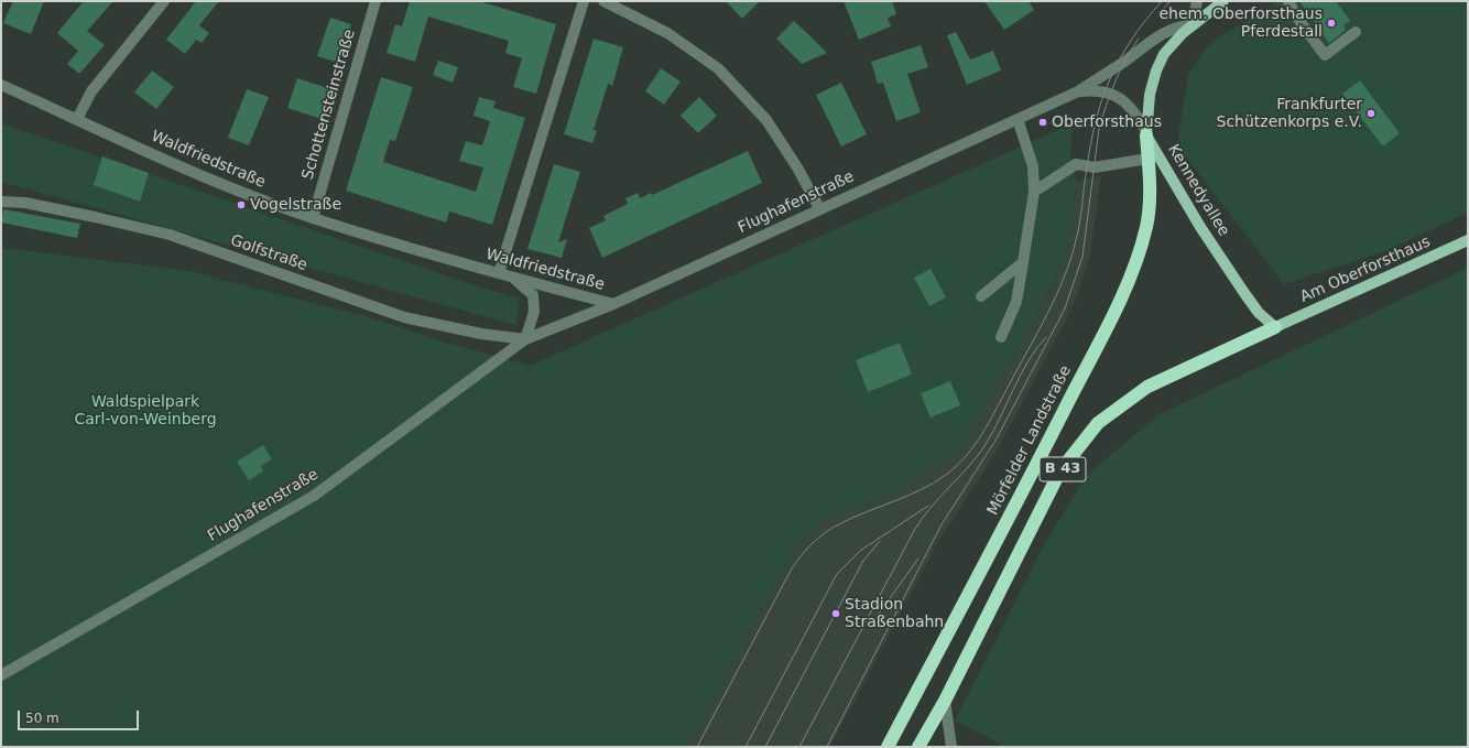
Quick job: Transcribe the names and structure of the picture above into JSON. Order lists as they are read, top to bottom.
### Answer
{
  "streets": {
    "highway": ["Mörfelder Landstraße", "B 43"],
    "main road": ["Kennedyallee", "Am Oberforsthaus"],
    "street": [
      "Schottensteinstraße",
      "Waldfriedstraße",
      "Flughafenstraße",
      "Golfstraße"
    ]
  },
  "crossings": [
    ["Schottensteinstraße", "Waldfriedstraße"],
    ["Waldfriedstraße", "Flughafenstraße"],
    ["Kennedyallee", "Flughafenstraße"],
    ["Kennedyallee", "Am Oberforsthaus"],
    ["Kennedyallee", "Mörfelder Landstraße"],
    ["Kennedyallee", "B 43"],
    ["Flughafenstraße", "Golfstraße"],
    ["Flughafenstraße", "Mörfelder Landstraße"],
    ["Flughafenstraße", "B 43"],
    ["Am Oberforsthaus", "B 43"],
    ["Mörfelder Landstraße", "B 43"]
  ],
  "parks": ["Waldspielpark Carl-von-Weinberg"],
  "places": [
    "ehem. Oberforsthaus Pferdestall",
    "Frankfurter Schützenkorps e.V.",
    "Oberforsthaus",
    "Vogelstraße",
    "Stadion Straßenbahn"
  ],
  "scale_bar": "50 m"
}
